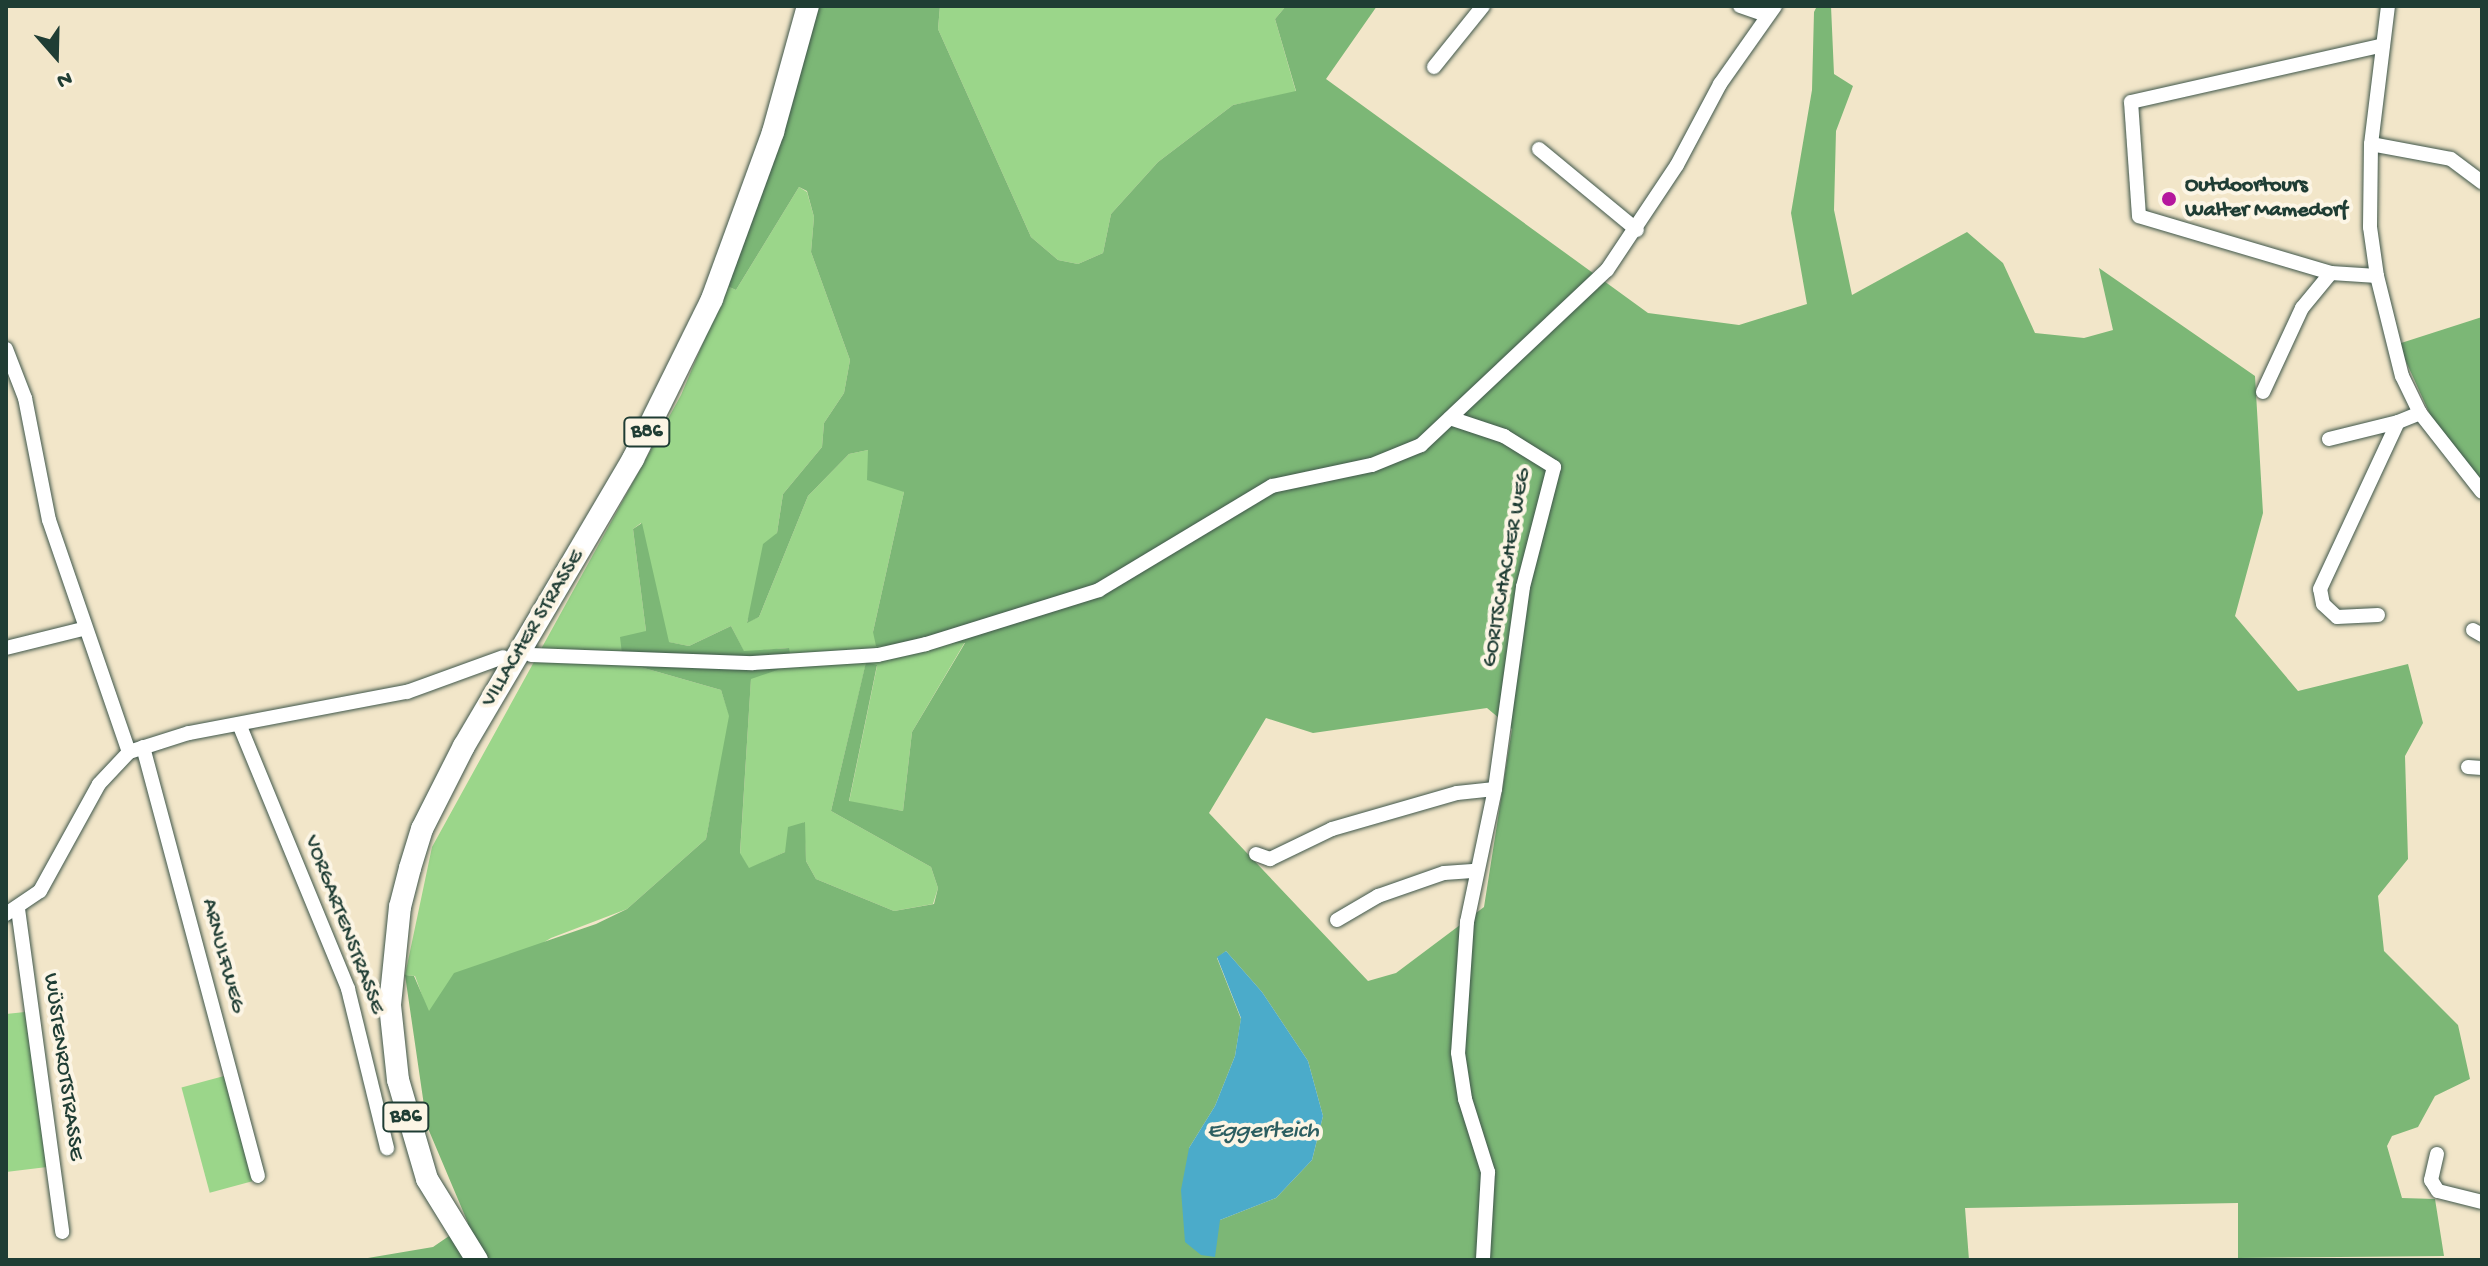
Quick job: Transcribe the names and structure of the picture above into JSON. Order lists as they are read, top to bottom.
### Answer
{
  "streets": {
    "main road": ["B86", "VILLACHER STRASSE"],
    "street": [
      "GORITSCHACHER WEG",
      "VORGARTENSTRASSE",
      "ARNULFWEG",
      "WÜSTENROTSTRASSE"
    ]
  },
  "water": ["Eggerteich"],
  "places": ["Outdoortours Walter Mamedorf"],
  "north": "bottom"
}
